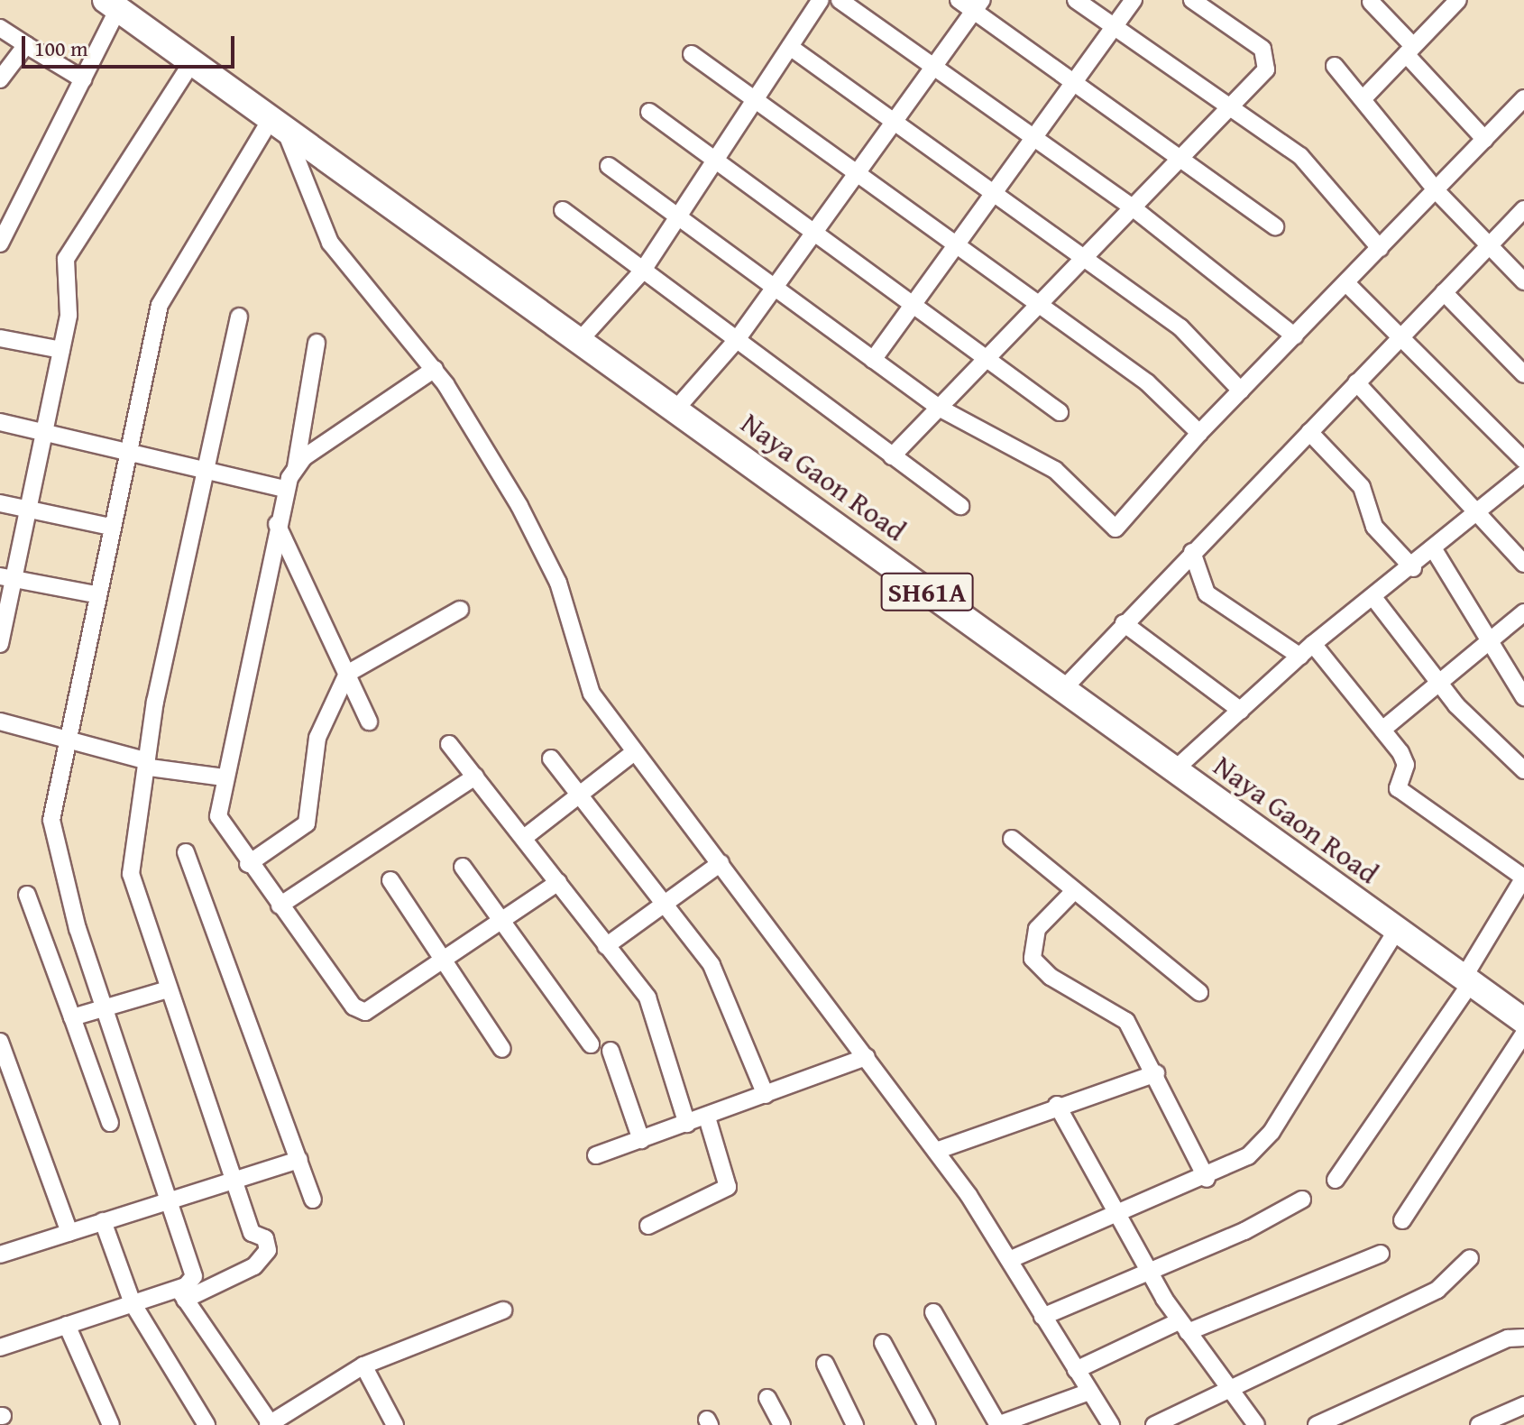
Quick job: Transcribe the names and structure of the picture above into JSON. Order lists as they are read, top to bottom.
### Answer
{
  "streets": {
    "main road": ["Naya Gaon Road", "SH61A"]
  },
  "crossings": [
    ["Naya Gaon Road", "SH61A"]
  ],
  "scale_bar": "100 m"
}
